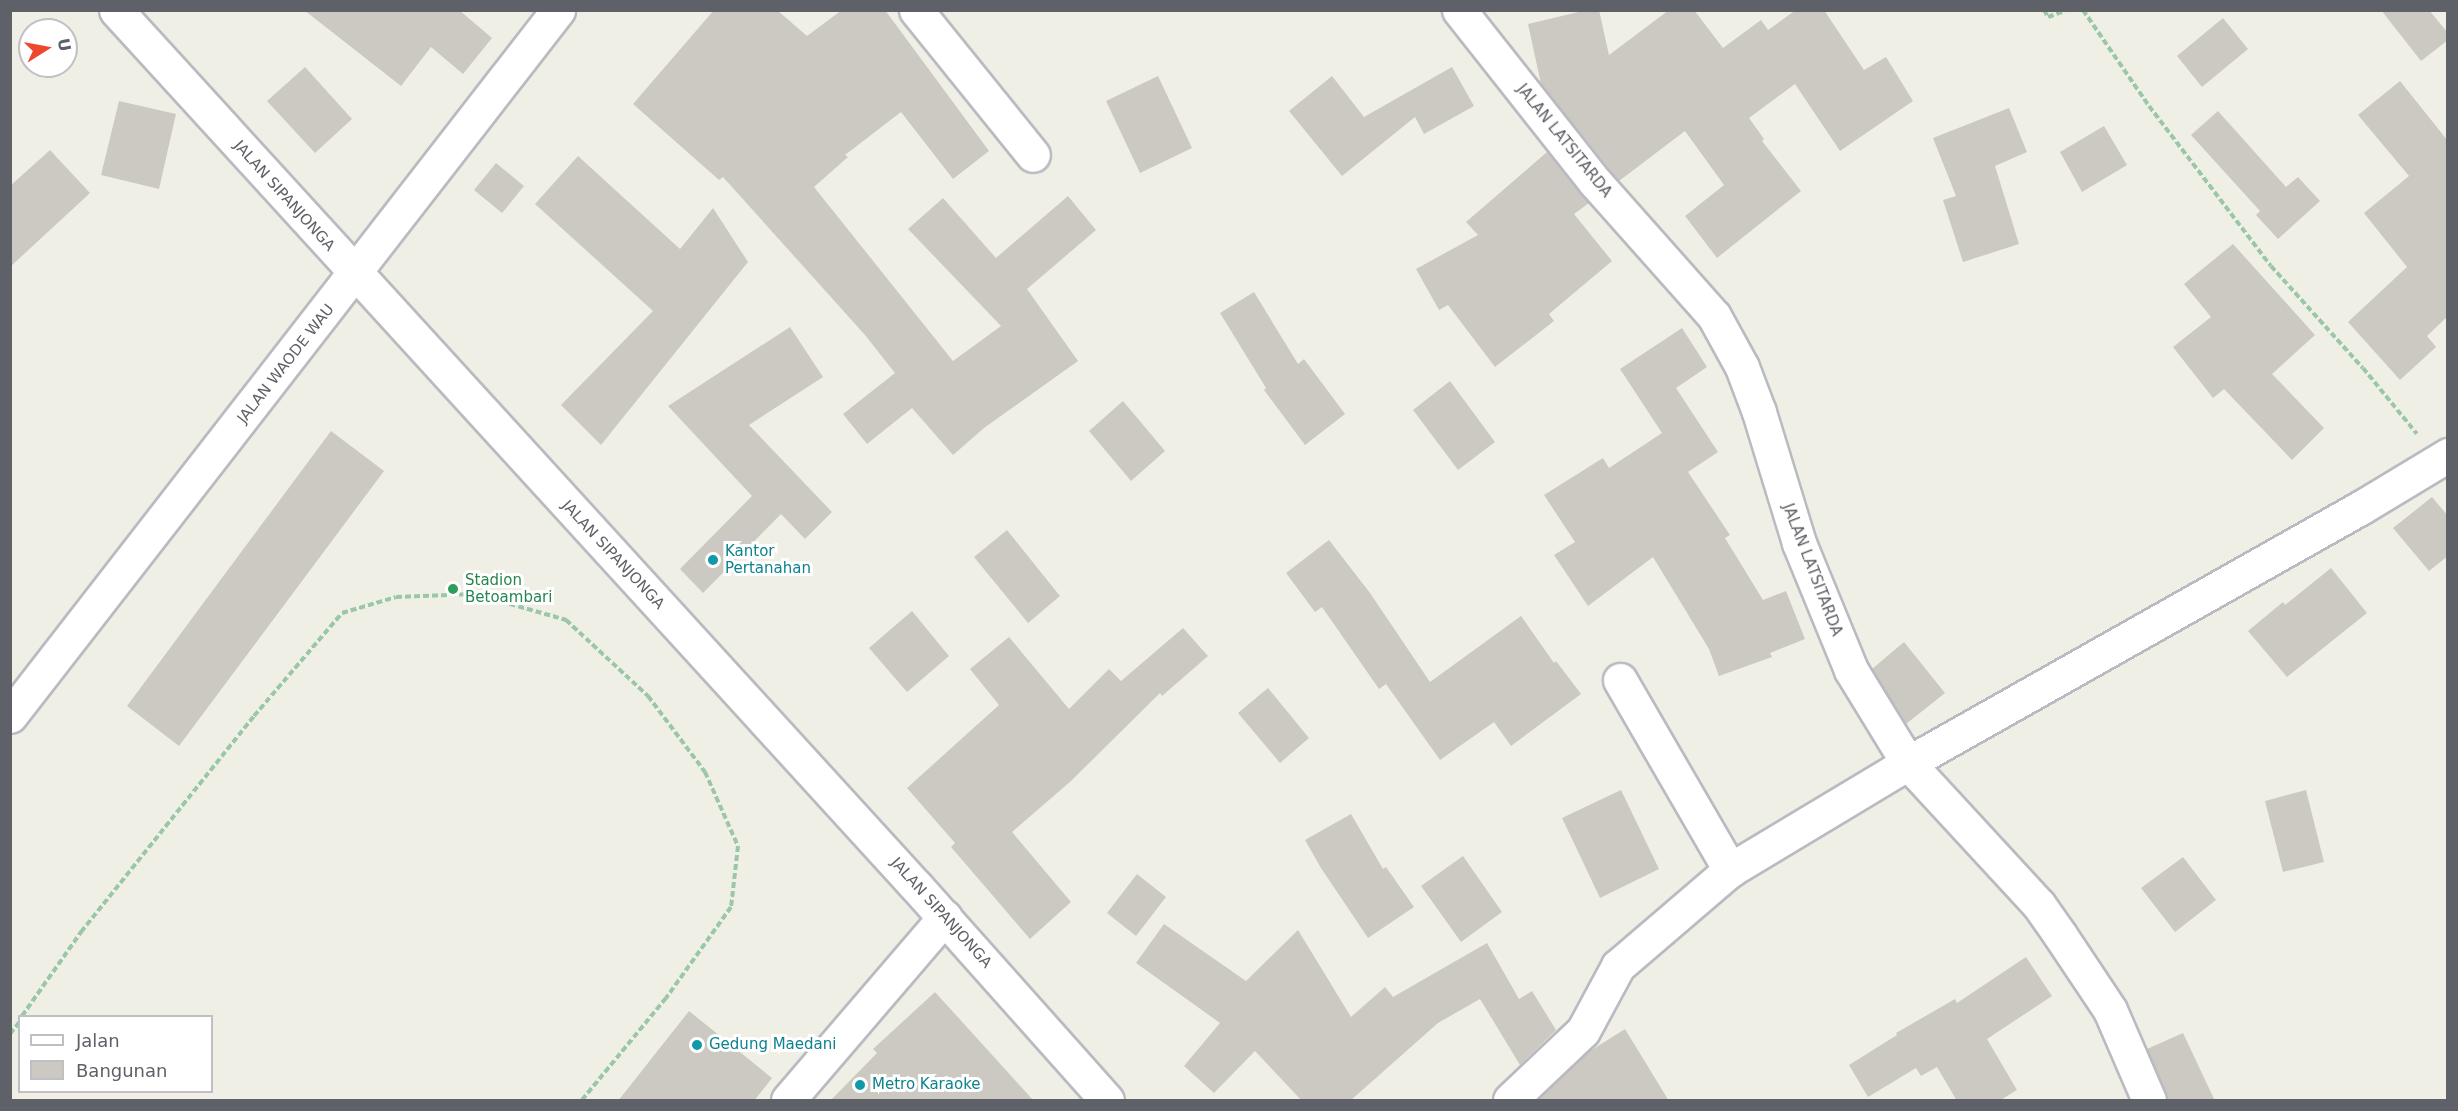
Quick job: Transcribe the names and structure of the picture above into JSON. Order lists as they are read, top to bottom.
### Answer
{
  "streets": {
    "street": ["JALAN LATSITARDA", "JALAN SIPANJONGA", "JALAN WAODE WAU"]
  },
  "crossings": [
    ["JALAN SIPANJONGA", "JALAN WAODE WAU"]
  ],
  "places": [
    "Kantor Pertanahan",
    "Stadion Betoambari",
    "Gedung Maedani",
    "Metro Karaoke"
  ],
  "legend": ["Jalan", "Bangunan"],
  "north": "right"
}
